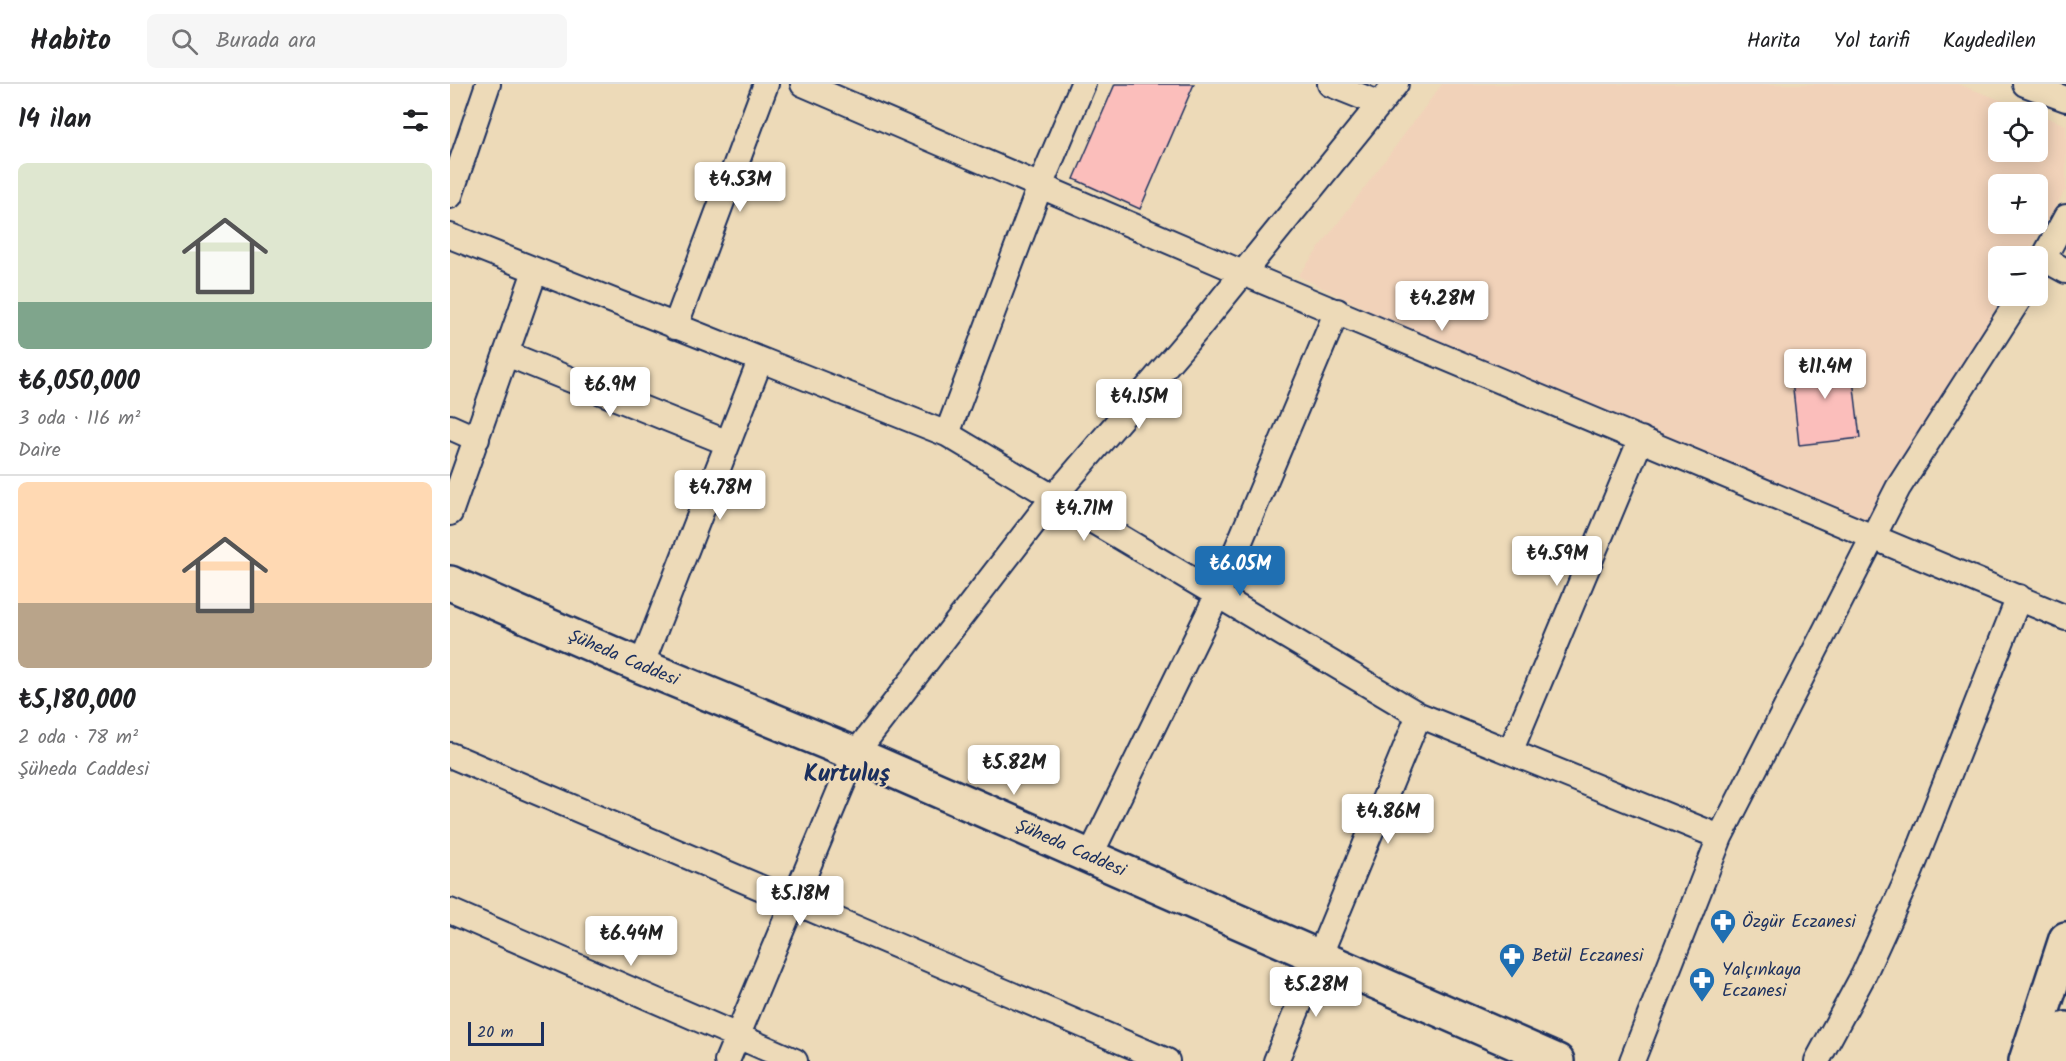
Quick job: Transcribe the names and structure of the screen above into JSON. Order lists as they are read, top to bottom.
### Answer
{
  "streets": {
    "main road": ["Şüheda Caddesi"]
  },
  "districts": ["Kurtuluş"],
  "places": {
    "pharmacy": ["Özgür Eczanesi", "Betül Eczanesi", "Yalçınkaya Eczanesi"]
  },
  "scale_bar": "20 m",
  "page": {
    "header": "Habito",
    "search": "Burada ara",
    "nav": ["Harita", "Yol tarifi", "Kaydedilen"],
    "heading": "14 ilan",
    "map_buttons": ["+", "−"],
    "list": [
      {
        "name": "₺6,050,000",
        "note": "3 oda · 116 m² · Daire"
      },
      {
        "name": "₺5,180,000",
        "note": "2 oda · 78 m² · Şüheda Caddesi"
      }
    ],
    "price": [
      "₺4.53M",
      "₺4.28M",
      "₺11.4M",
      "₺6.9M",
      "₺4.15M",
      "₺4.78M",
      "₺4.71M",
      "₺4.59M",
      "₺6.05M",
      "₺5.82M",
      "₺4.86M",
      "₺5.18M",
      "₺6.44M",
      "₺5.28M"
    ],
    "scale": "20 m"
  }
}
